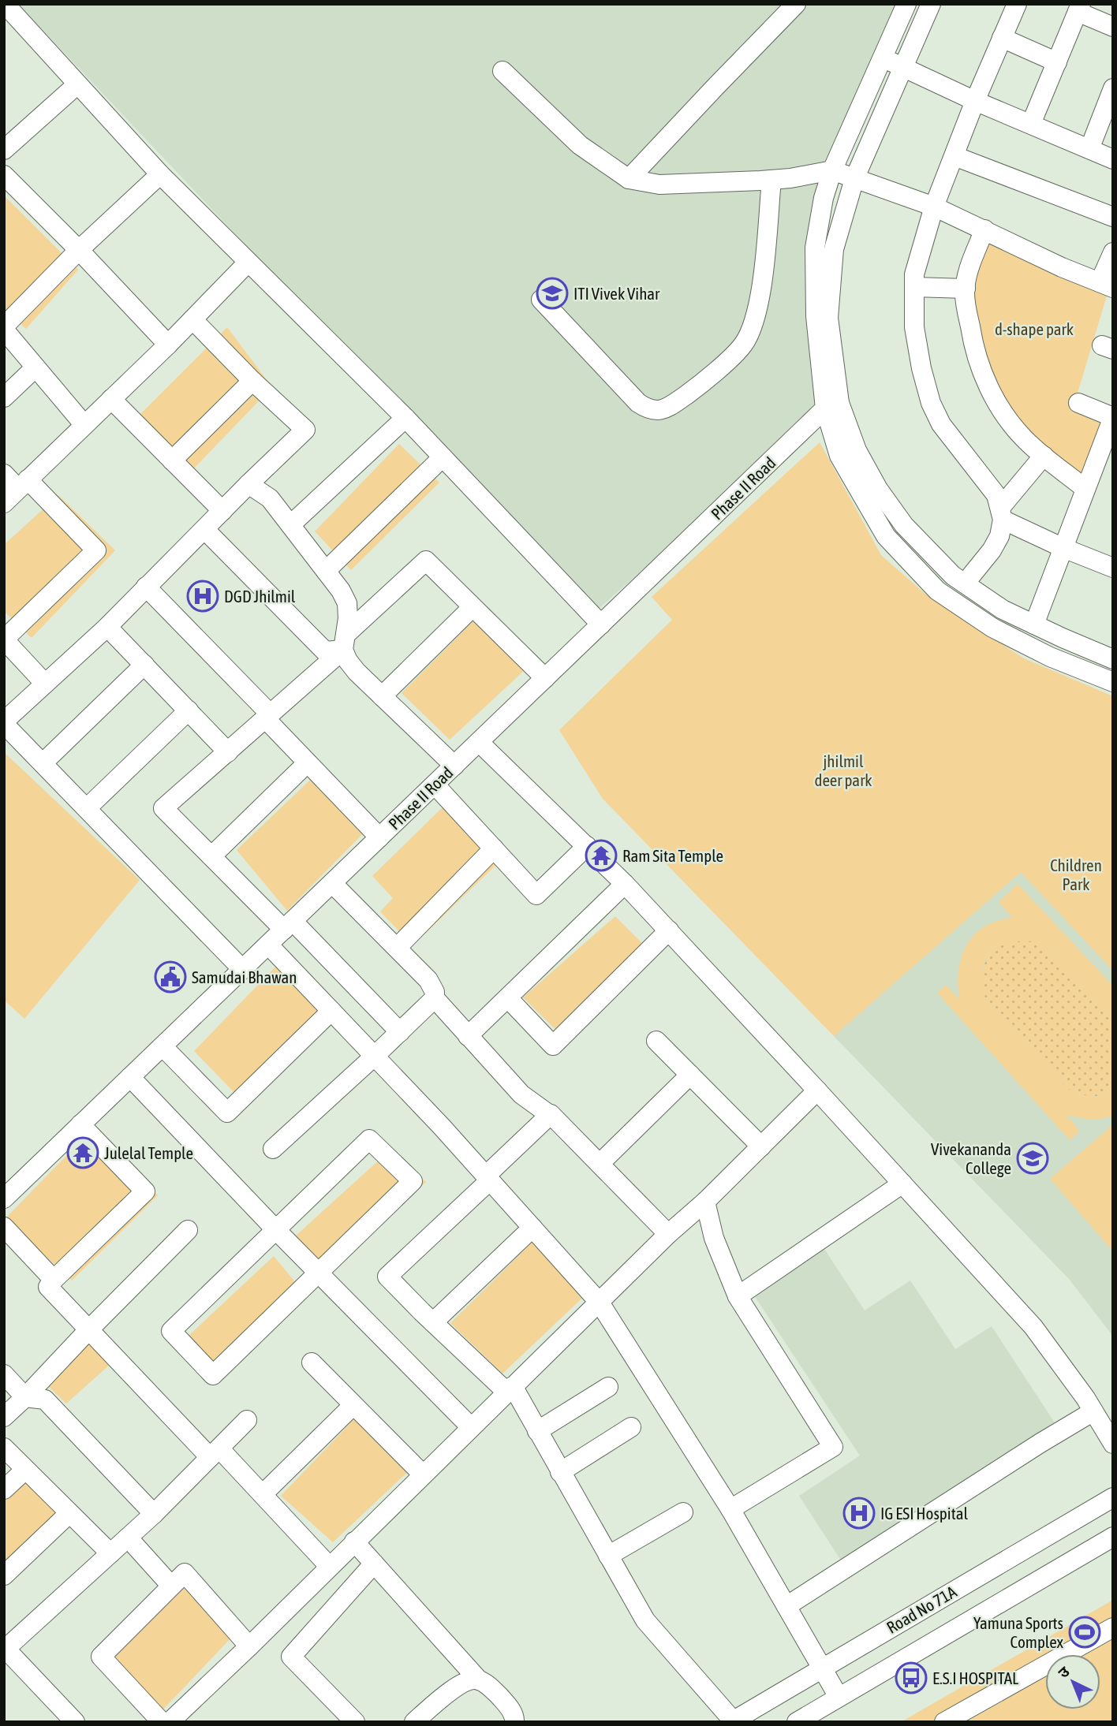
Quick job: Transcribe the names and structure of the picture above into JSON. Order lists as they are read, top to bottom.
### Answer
{
  "streets": {
    "street": ["Phase II Road", "Road No 71A"]
  },
  "parks": ["d-shape park", "jhilmil deer park", "Children Park"],
  "places": {
    "school or university": ["ITI Vivek Vihar", "Vivekananda College"],
    "hospital": ["DGD Jhilmil", "IG ESI Hospital"],
    "temple": ["Ram Sita Temple", "Julelal Temple"],
    "public building": ["Samudai Bhawan"],
    "sports": ["Yamuna Sports Complex"],
    "bus stop": ["E.S.I HOSPITAL"]
  },
  "north": "top left"
}
